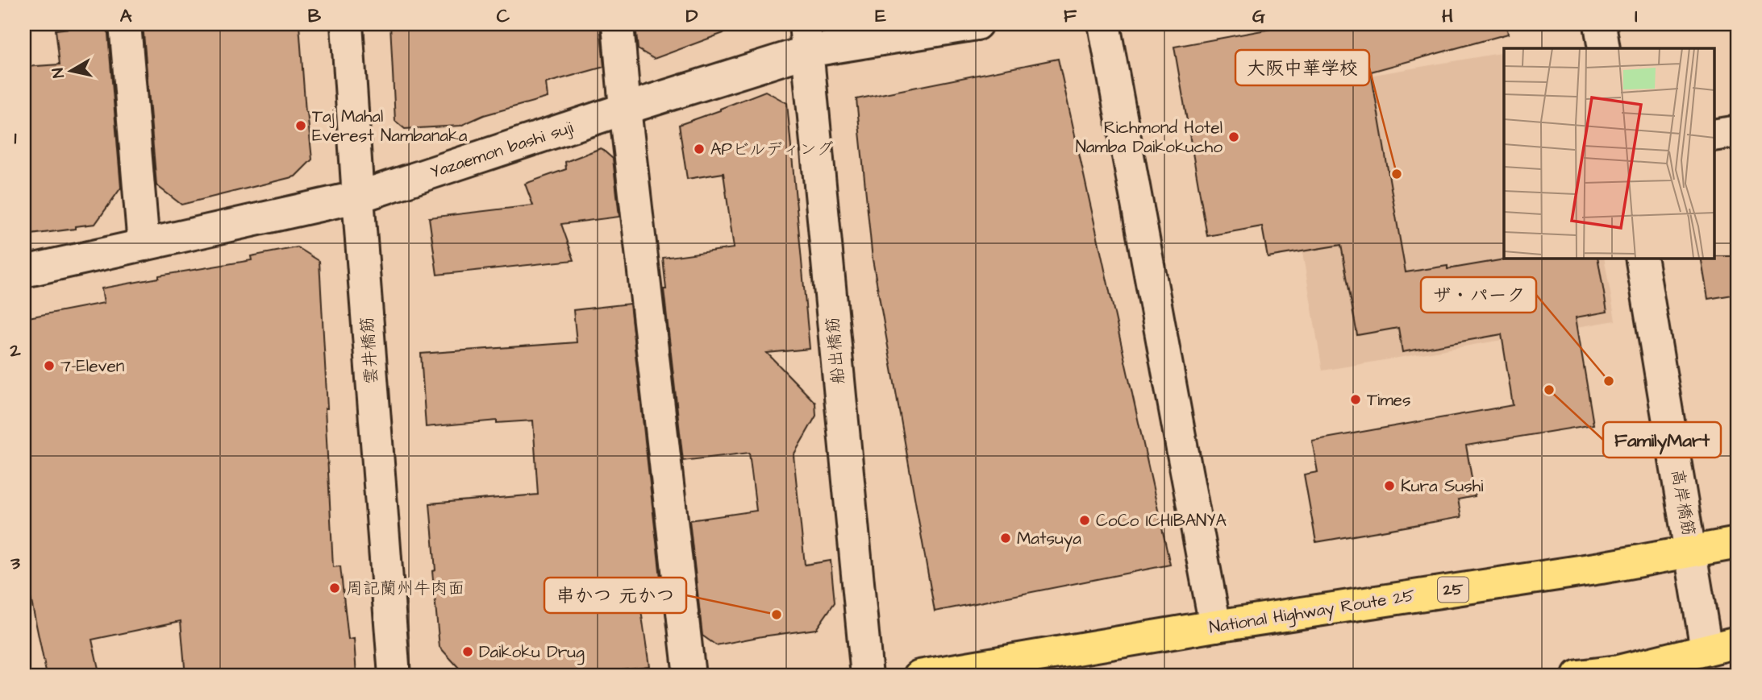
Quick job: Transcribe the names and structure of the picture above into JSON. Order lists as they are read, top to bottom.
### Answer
{
  "streets": {
    "highway": ["25", "National Highway Route 25"],
    "street": [
      "Yazaemon bashi suji",
      "雲井橋筋",
      "船出橋筋",
      "高岸橋筋"
    ]
  },
  "crossings": [
    ["Yazaemon bashi suji", "雲井橋筋"],
    ["Yazaemon bashi suji", "船出橋筋"],
    ["高岸橋筋", "National Highway Route 25"]
  ],
  "places": [
    "Taj Mahal Everest Nambanaka",
    "Richmond Hotel Namba Daikokucho",
    "APビルディング",
    "大阪中華学校",
    "7-Eleven",
    "ザ・パーク",
    "FamilyMart",
    "Times",
    "Kura Sushi",
    "CoCo ICHIBANYA",
    "Matsuya",
    "周記蘭州牛肉面",
    "串かつ 元かつ",
    "Daikoku Drug"
  ],
  "north": "left",
  "grid": {
    "columns": [
      "A",
      "B",
      "C",
      "D",
      "E",
      "F",
      "G",
      "H",
      "I"
    ],
    "rows": ["1", "2", "3"]
  }
}
